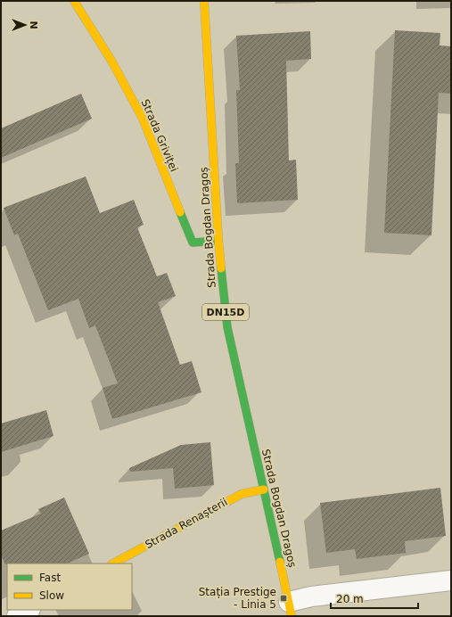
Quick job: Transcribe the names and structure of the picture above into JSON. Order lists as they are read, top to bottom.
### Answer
{
  "streets": {
    "main road": [
      "Strada Griviței",
      "Strada Bogdan Dragoș",
      "DN15D",
      "Strada Renașterii"
    ]
  },
  "crossings": [
    ["Strada Griviței", "Strada Bogdan Dragoș"],
    ["Strada Bogdan Dragoș", "Strada Renașterii"]
  ],
  "places": {
    "transit": ["Stația Prestige - Linia 5"]
  },
  "legend": ["Fast", "Slow"],
  "scale_bar": "20 m",
  "north": "right"
}
